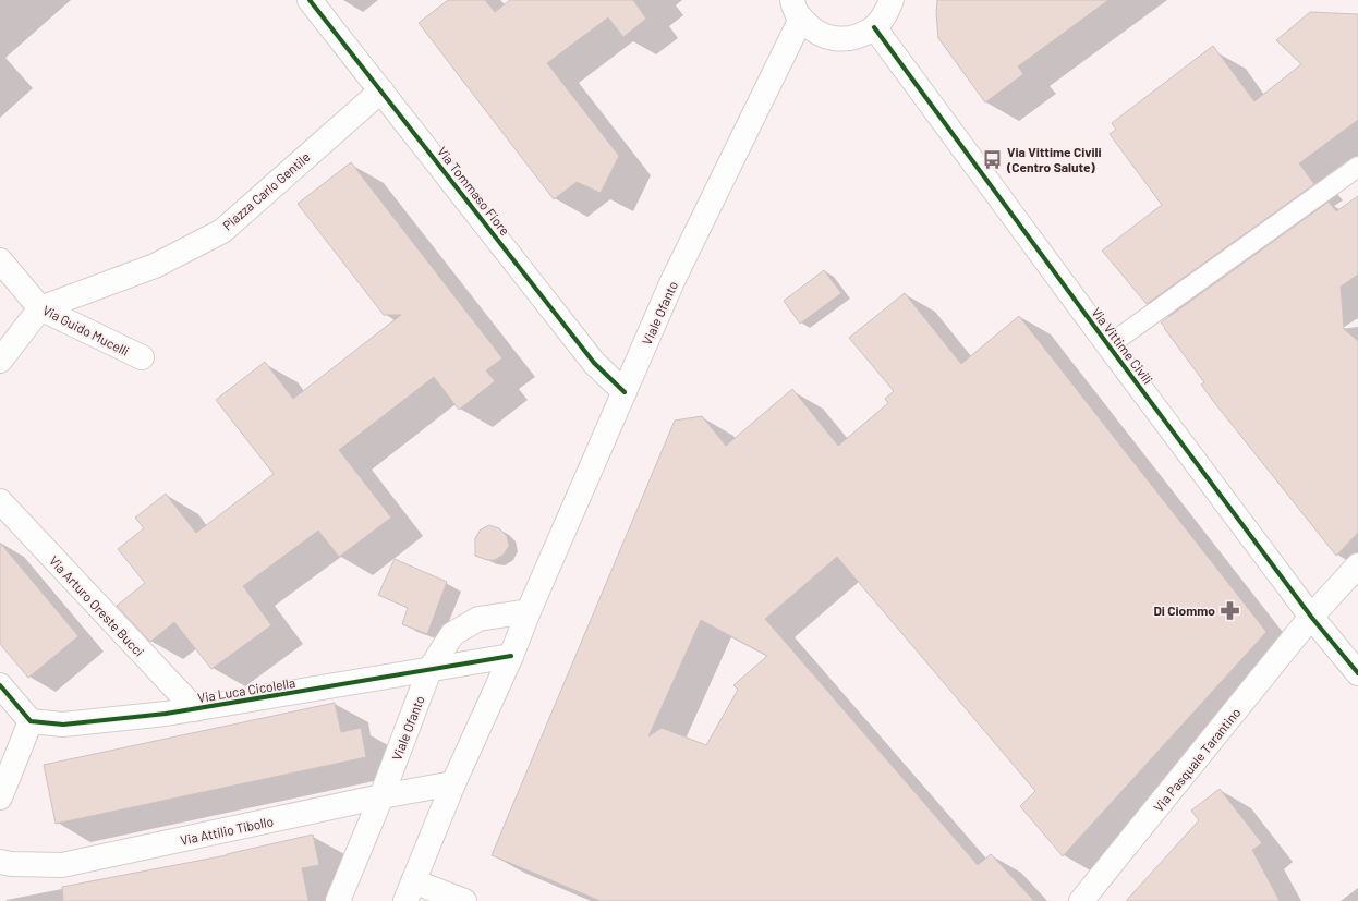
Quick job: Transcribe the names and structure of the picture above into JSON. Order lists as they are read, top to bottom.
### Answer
{
  "streets": {
    "street": [
      "Piazza Carlo Gentile",
      "Via Tommaso Fiore",
      "Viale Ofanto",
      "Via Guido Mucelli",
      "Via Vittime Civili",
      "Via Arturo Oreste Bucci",
      "Via Luca Cicolella",
      "Via Pasquale Tarantino",
      "Via Attilio Tibollo"
    ]
  },
  "crossings": [
    ["Piazza Carlo Gentile", "Via Tommaso Fiore"],
    ["Piazza Carlo Gentile", "Via Guido Mucelli"],
    ["Via Tommaso Fiore", "Viale Ofanto"],
    ["Viale Ofanto", "Via Luca Cicolella"],
    ["Viale Ofanto", "Via Attilio Tibollo"],
    ["Via Vittime Civili", "Via Pasquale Tarantino"],
    ["Via Arturo Oreste Bucci", "Via Luca Cicolella"]
  ],
  "places": {
    "bus stop": ["Via Vittime Civili (Centro Salute)"],
    "pharmacy": ["Di Ciommo"]
  }
}
